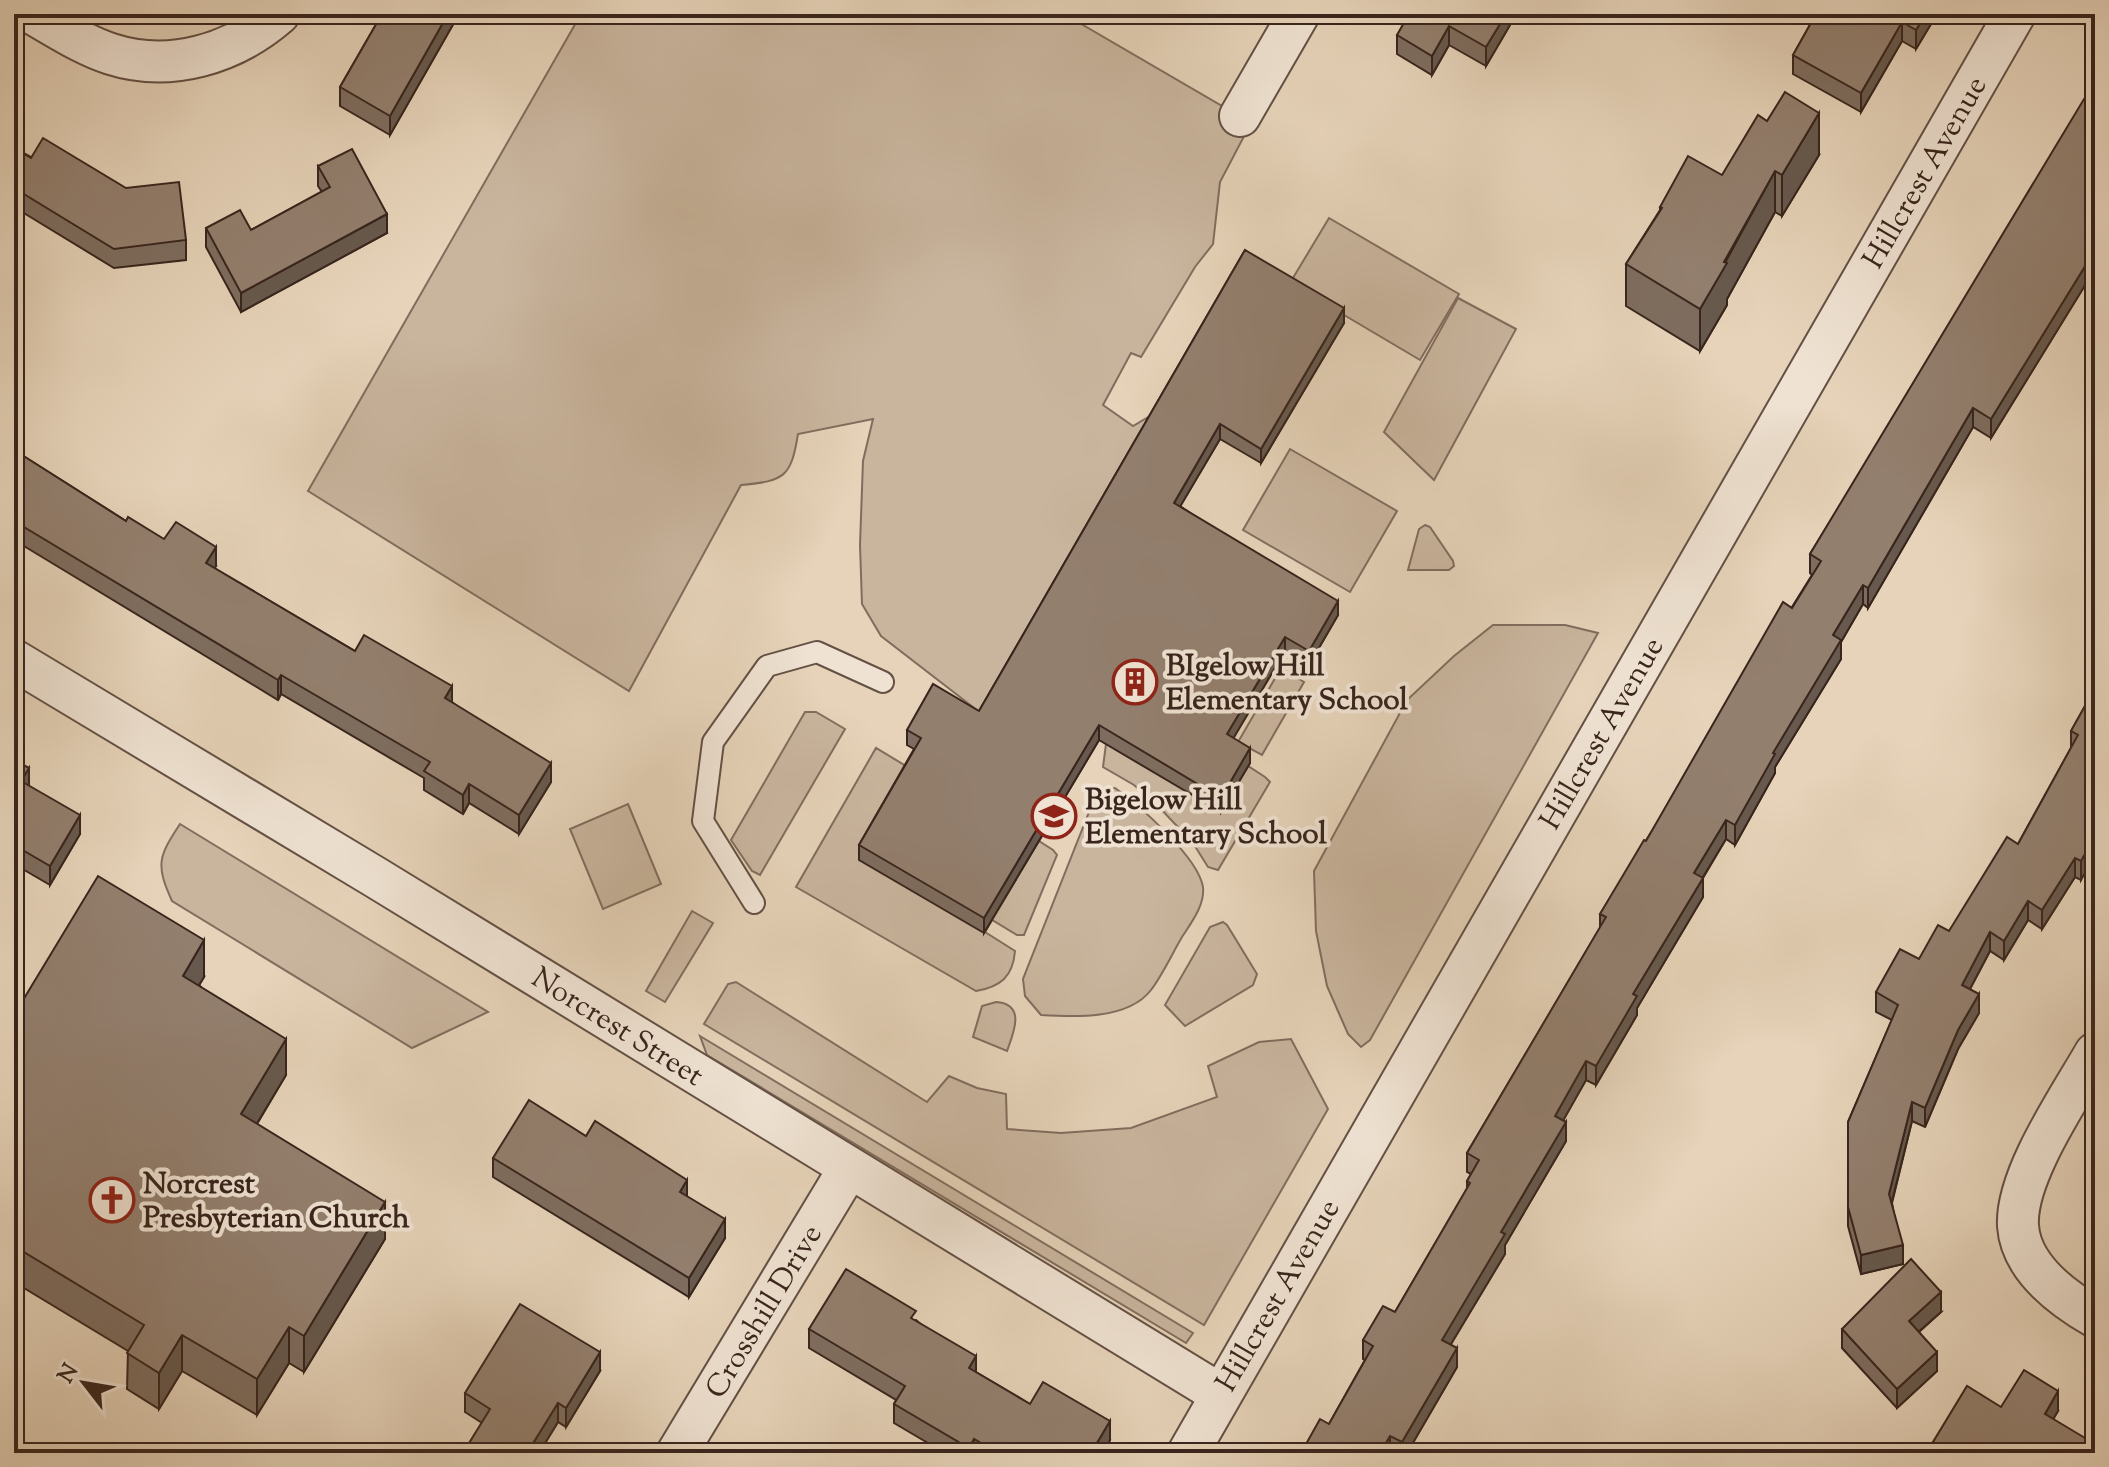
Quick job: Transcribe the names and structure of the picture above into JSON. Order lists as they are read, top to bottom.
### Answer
{
  "streets": {
    "street": ["Hillcrest Avenue", "Norcrest Street", "Crosshill Drive"]
  },
  "crossings": [
    ["Hillcrest Avenue", "Norcrest Street"],
    ["Norcrest Street", "Crosshill Drive"]
  ],
  "places": {
    "building": ["BIgelow Hill Elementary School"],
    "school or university": ["Bigelow Hill Elementary School"],
    "church": ["Norcrest Presbyterian Church"]
  },
  "north": "top left"
}
